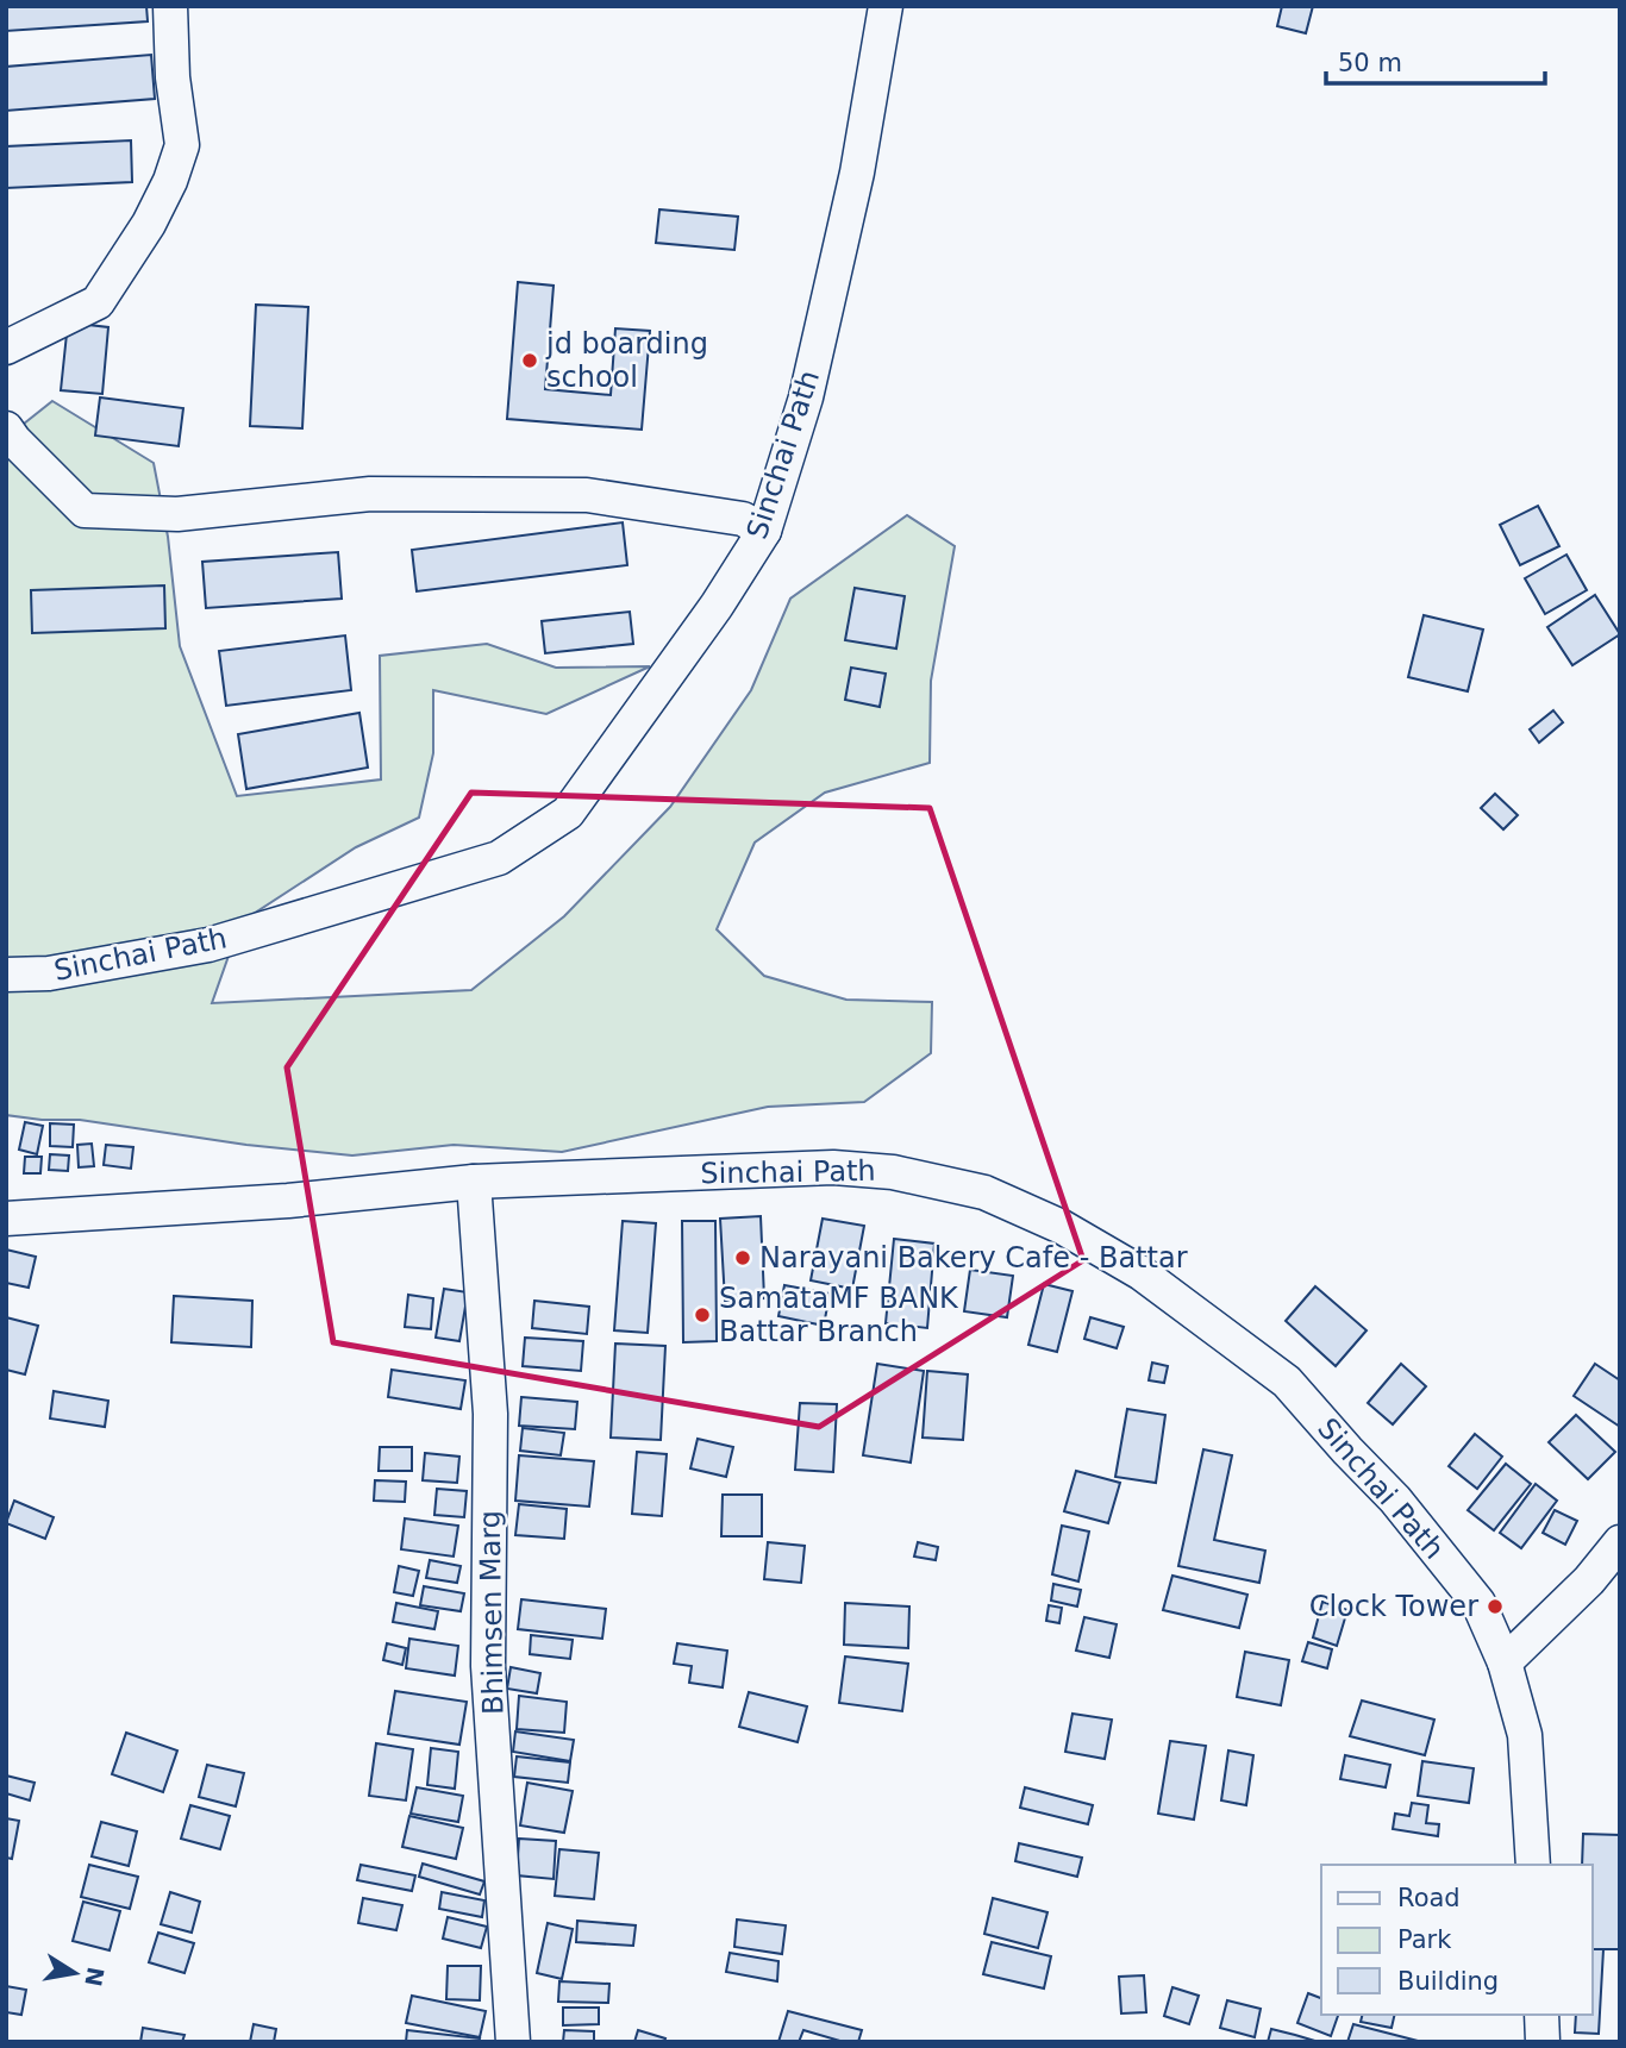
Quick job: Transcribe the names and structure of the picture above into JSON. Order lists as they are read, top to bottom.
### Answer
{
  "streets": {
    "street": ["Sinchai Path", "Bhimsen Marg"]
  },
  "crossings": [
    ["Sinchai Path", "Bhimsen Marg"]
  ],
  "places": [
    "jd boarding school",
    "Narayani Bakery Cafe - Battar",
    "SamataMF BANK Battar Branch",
    "Clock Tower"
  ],
  "legend": ["Road", "Park", "Building"],
  "scale_bar": "50 m",
  "north": "right"
}
